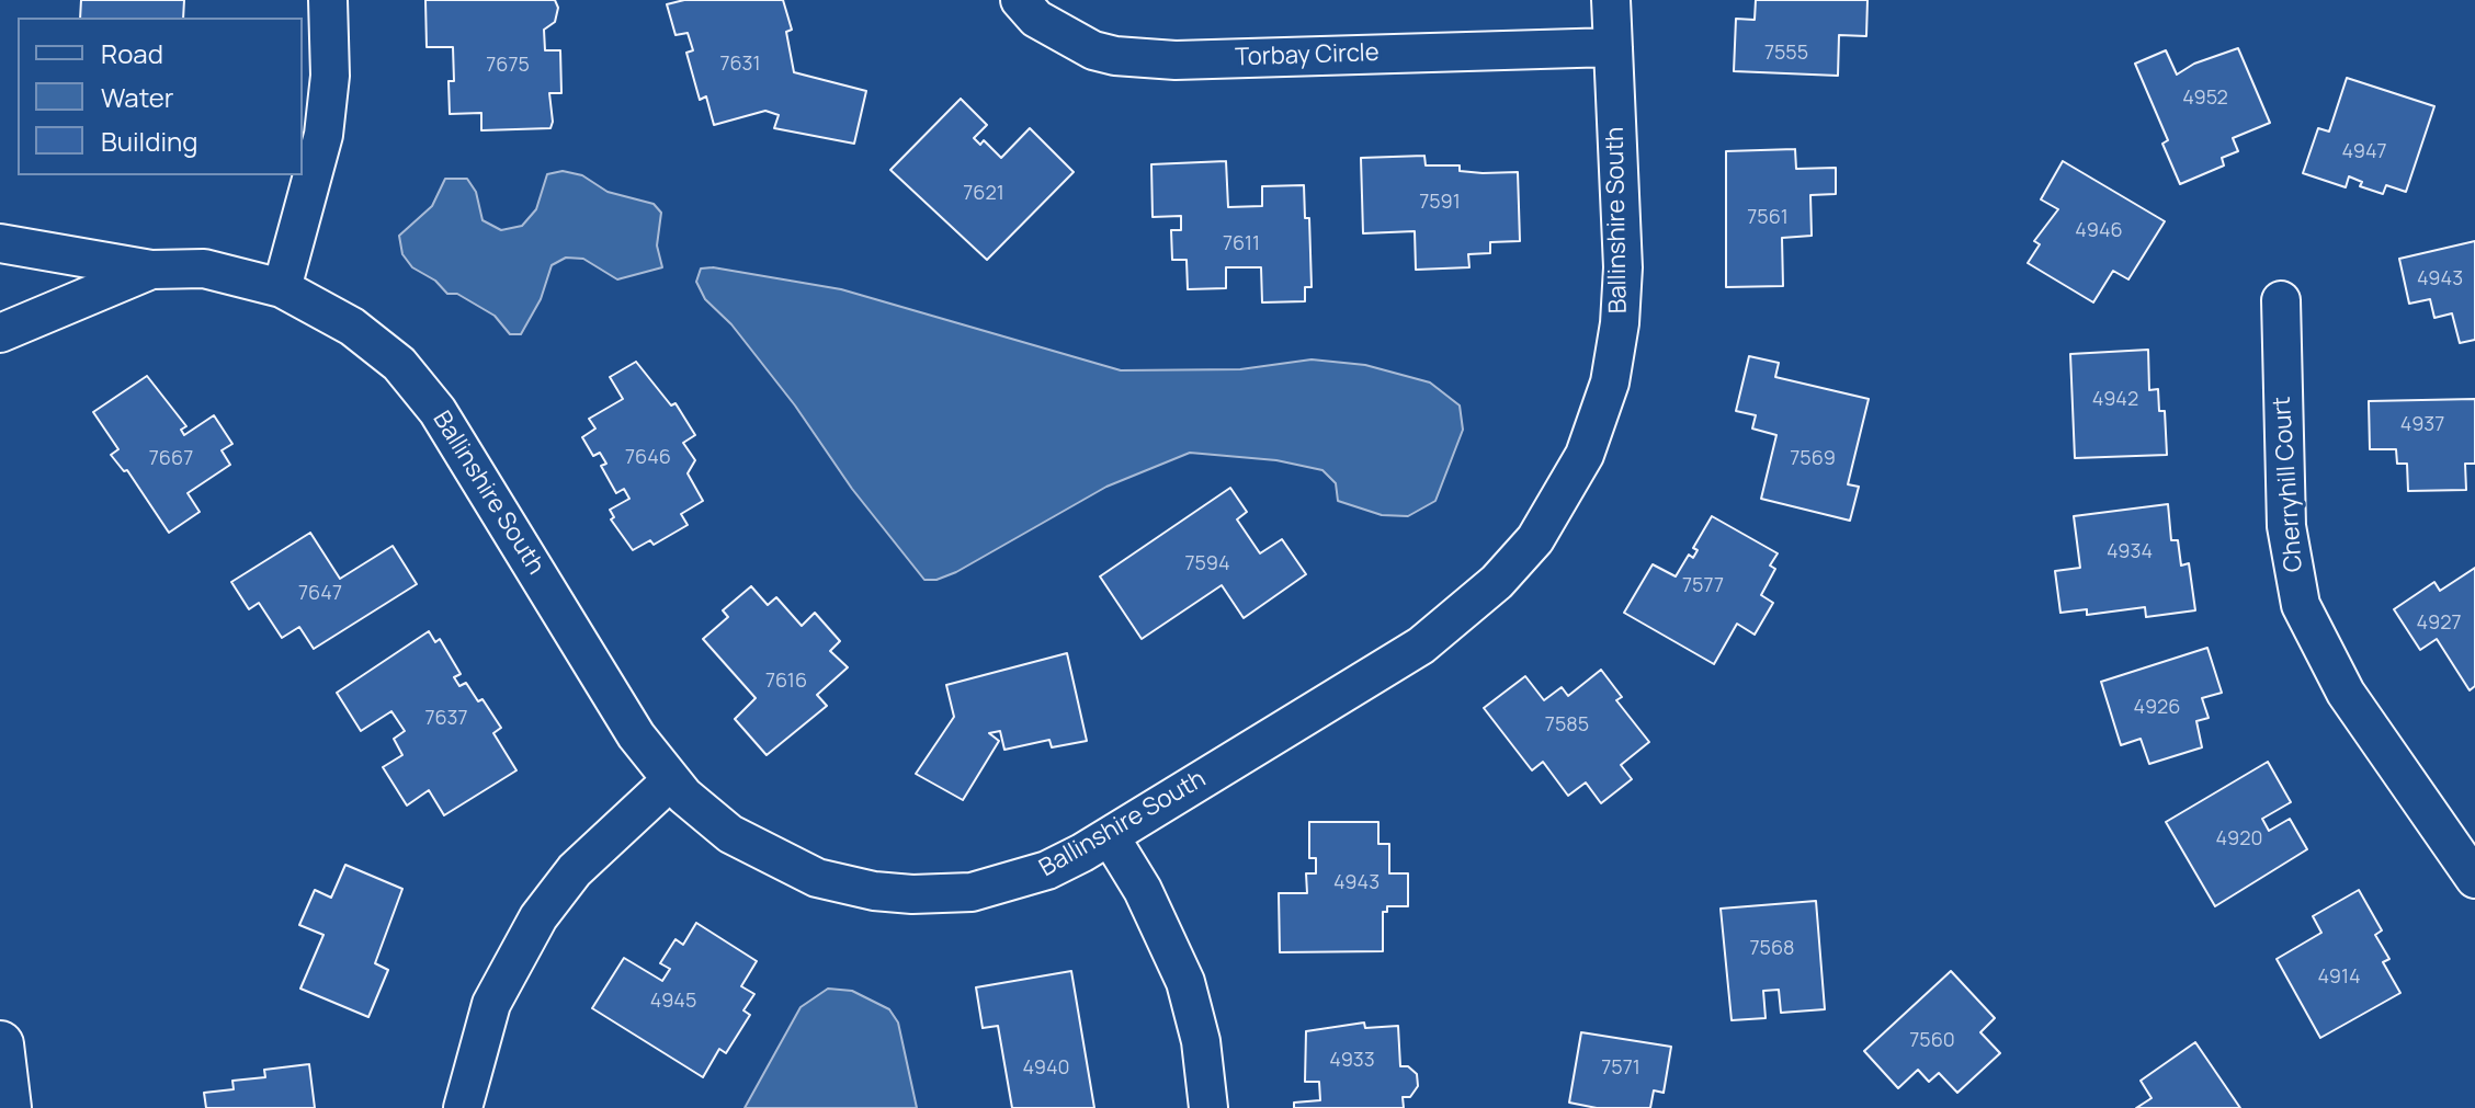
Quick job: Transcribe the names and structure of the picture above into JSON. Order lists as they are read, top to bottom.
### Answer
{
  "streets": {
    "street": ["Torbay Circle", "Ballinshire South", "Cherryhill Court"]
  },
  "crossings": [
    ["Torbay Circle", "Ballinshire South"]
  ],
  "house_numbers": [
    "7555",
    "7631",
    "7675",
    "4952",
    "4947",
    "7621",
    "7591",
    "7561",
    "4946",
    "7611",
    "4943",
    "4942",
    "4937",
    "7646",
    "7667",
    "7569",
    "4934",
    "7594",
    "7577",
    "7647",
    "4927",
    "7616",
    "4926",
    "7637",
    "7585",
    "4920",
    "4943",
    "7568",
    "4914",
    "4945",
    "7560",
    "4933",
    "4940",
    "7571"
  ],
  "legend": ["Road", "Water", "Building"]
}
